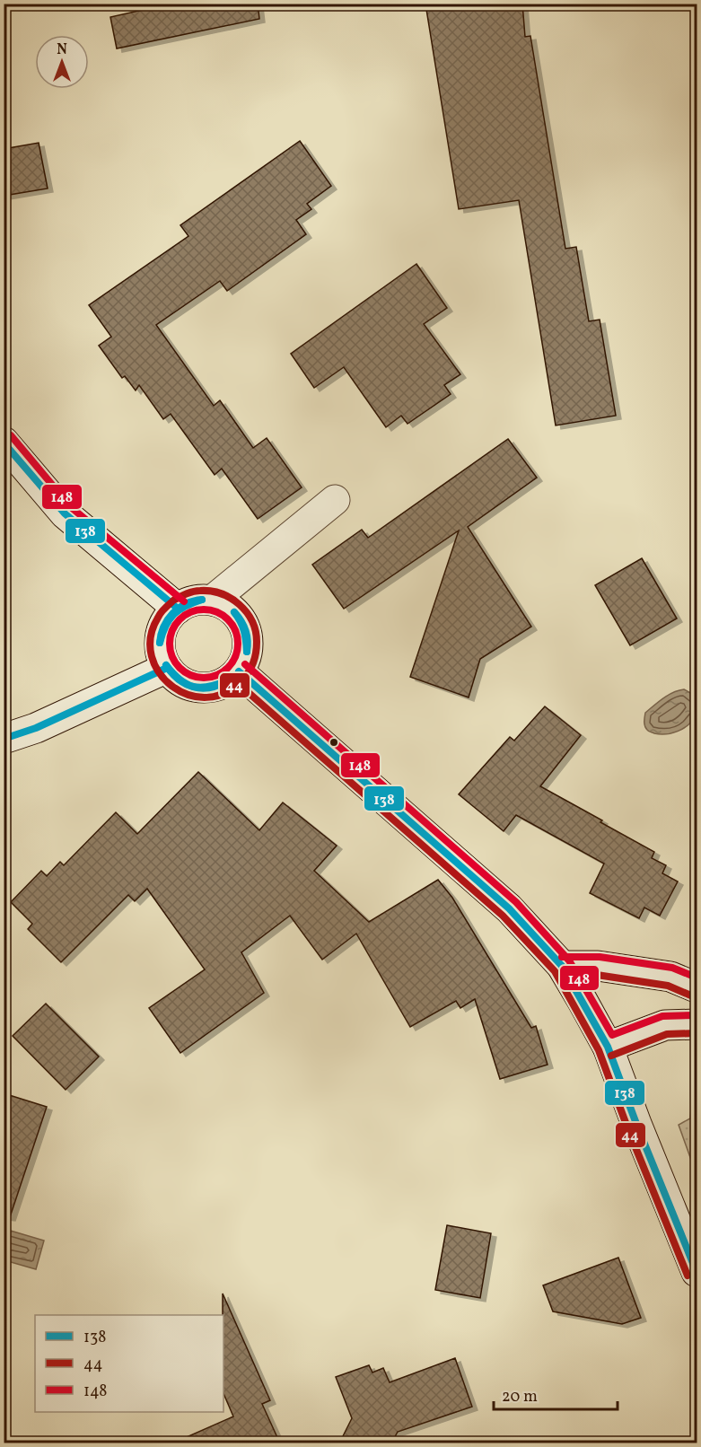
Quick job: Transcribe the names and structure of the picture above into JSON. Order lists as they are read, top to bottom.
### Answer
{
  "lines": ["transit line 148", "transit line 138", "transit line 44"],
  "legend": ["138", "44", "148"],
  "scale_bar": "20 m",
  "north": "top"
}
